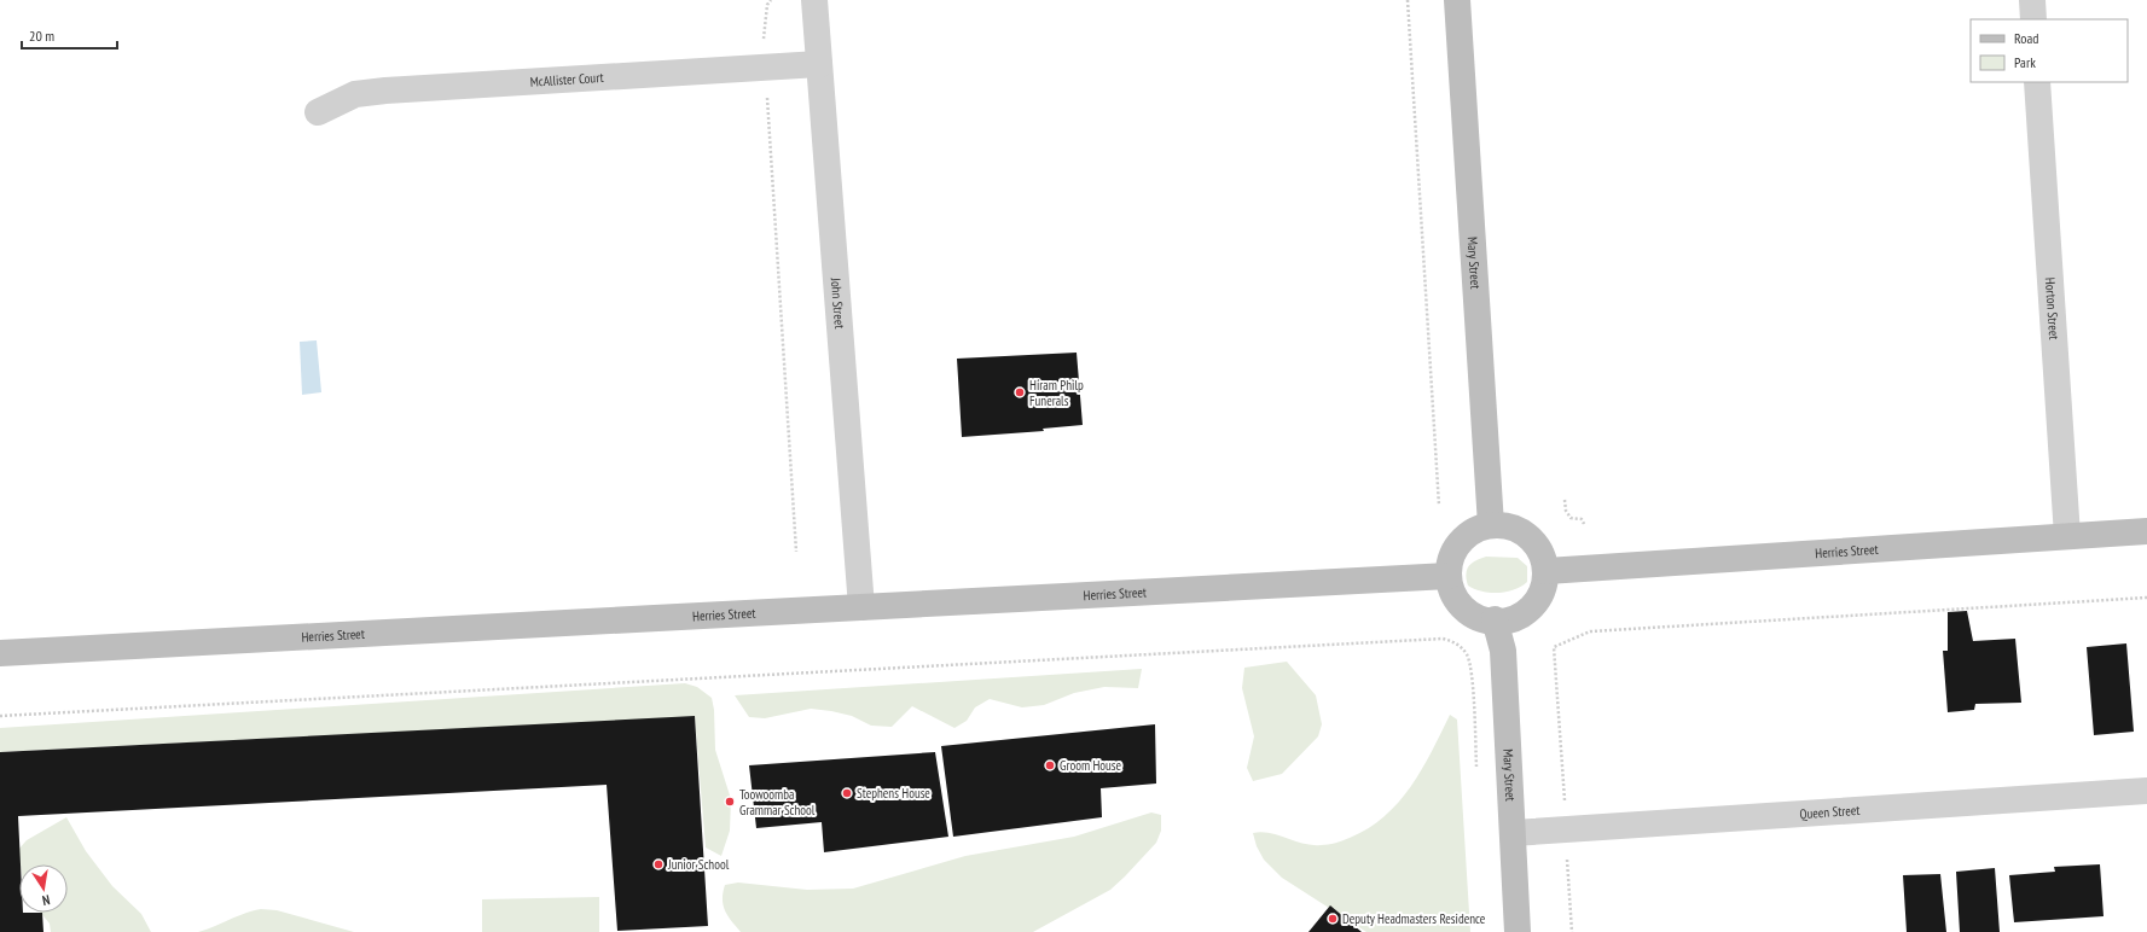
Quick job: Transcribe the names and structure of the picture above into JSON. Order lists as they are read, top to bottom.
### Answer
{
  "streets": {
    "main road": ["Mary Street", "Herries Street"],
    "street": [
      "McAllister Court",
      "John Street",
      "Horton Street",
      "Queen Street"
    ]
  },
  "crossings": [
    ["McAllister Court", "John Street"],
    ["Mary Street", "Herries Street"],
    ["Mary Street", "Queen Street"],
    ["John Street", "Herries Street"],
    ["Horton Street", "Herries Street"]
  ],
  "places": [
    "Hiram Philp Funerals",
    "Groom House",
    "Stephens House",
    "Toowoomba Grammar School",
    "Junior School",
    "Deputy Headmasters Residence"
  ],
  "legend": ["Road", "Park"],
  "scale_bar": "20 m",
  "north": "bottom"
}
